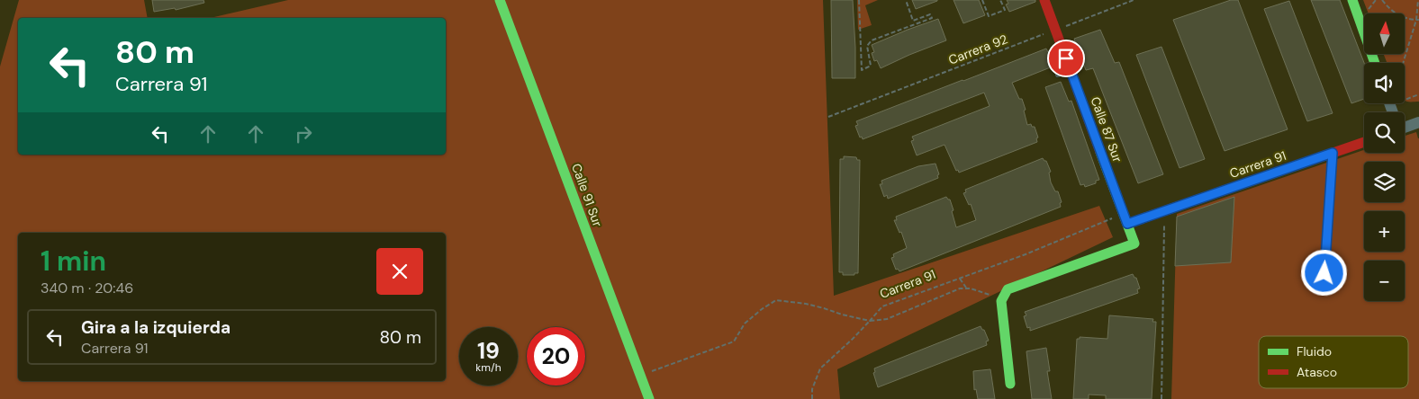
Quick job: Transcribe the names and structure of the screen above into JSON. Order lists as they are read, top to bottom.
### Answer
{
  "streets": {
    "street": ["Calle 87 Sur", "Carrera 91", "Calle 91 Sur"],
    "path": ["Carrera 92"]
  },
  "crossings": [
    ["Carrera 92", "Calle 87 Sur"],
    ["Calle 87 Sur", "Carrera 91"]
  ],
  "legend": ["Fluido", "Atasco"],
  "north": "top",
  "page": {
    "map_buttons": ["+", "−"],
    "turn": ["80 m", "Carrera 91"],
    "heading": ["1 min", "340 m · 20:46"],
    "list": [
      {
        "name": "Gira a la izquierda",
        "note": "Carrera 91",
        "value": "80 m"
      }
    ],
    "speed": "19 km/h",
    "limit": "20"
  }
}
